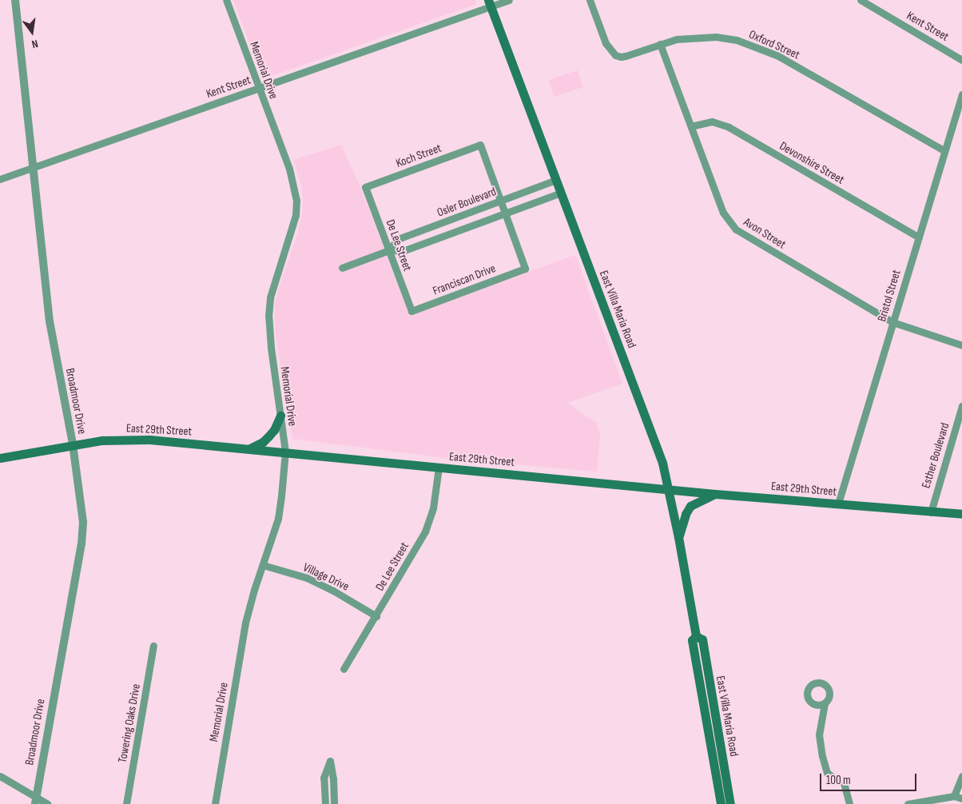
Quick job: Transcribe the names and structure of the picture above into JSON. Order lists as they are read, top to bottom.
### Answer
{
  "streets": {
    "main road": ["East Villa Maria Road", "East 29th Street"],
    "street": [
      "Kent Street",
      "Oxford Street",
      "Memorial Drive",
      "Koch Street",
      "Devonshire Street",
      "Osler Boulevard",
      "Avon Street",
      "De Lee Street",
      "Franciscan Drive",
      "Bristol Street",
      "Broadmoor Drive",
      "Esther Boulevard",
      "Village Drive",
      "Towering Oaks Drive"
    ]
  },
  "crossings": [
    ["Kent Street", "Memorial Drive"],
    ["Kent Street", "East Villa Maria Road"],
    ["Kent Street", "Broadmoor Drive"],
    ["Oxford Street", "Avon Street"],
    ["Oxford Street", "Bristol Street"],
    ["Memorial Drive", "East 29th Street"],
    ["Memorial Drive", "Village Drive"],
    ["Koch Street", "Osler Boulevard"],
    ["Koch Street", "De Lee Street"],
    ["Devonshire Street", "Avon Street"],
    ["Devonshire Street", "Bristol Street"],
    ["Osler Boulevard", "De Lee Street"],
    ["Osler Boulevard", "Franciscan Drive"],
    ["Osler Boulevard", "East Villa Maria Road"],
    ["Avon Street", "Bristol Street"],
    ["De Lee Street", "Franciscan Drive"],
    ["De Lee Street", "East 29th Street"],
    ["De Lee Street", "Village Drive"],
    ["Bristol Street", "East 29th Street"],
    ["East Villa Maria Road", "East 29th Street"],
    ["Broadmoor Drive", "East 29th Street"],
    ["East 29th Street", "Esther Boulevard"]
  ],
  "scale_bar": "100 m",
  "north": "bottom"
}
